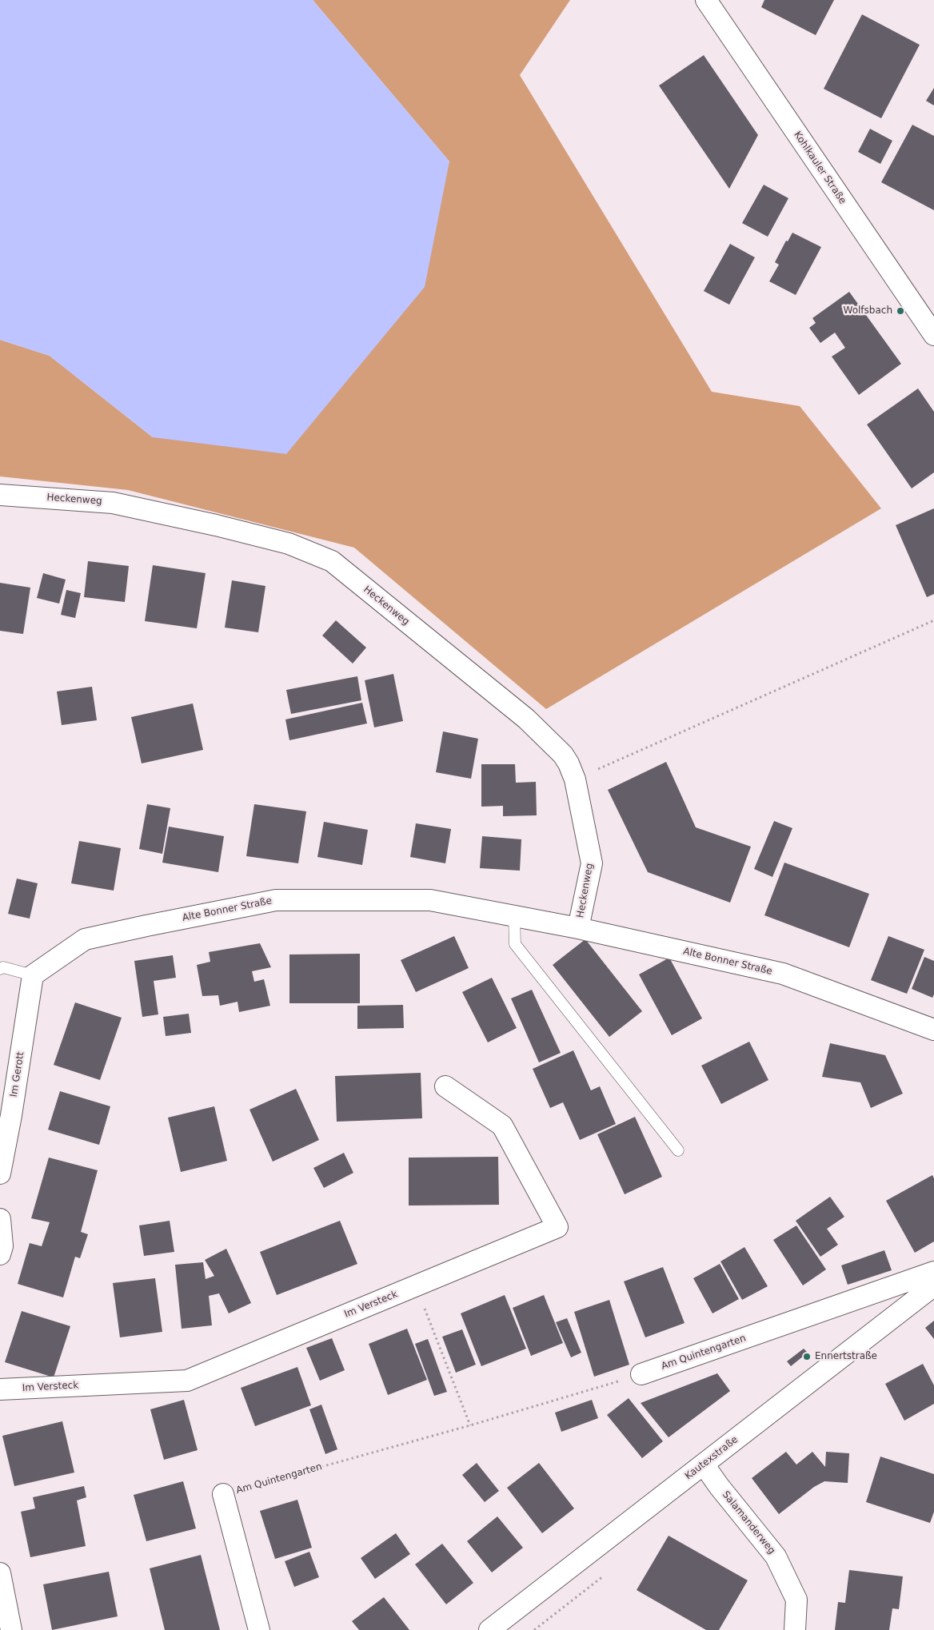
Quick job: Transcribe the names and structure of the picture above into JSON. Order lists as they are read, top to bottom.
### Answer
{
  "streets": {
    "street": [
      "Kohlkauler Straße",
      "Heckenweg",
      "Alte Bonner Straße",
      "Im Gerott",
      "Im Versteck",
      "Am Quintengarten",
      "Kautexstraße",
      "Salamanderweg"
    ]
  },
  "crossings": [
    ["Heckenweg", "Alte Bonner Straße"],
    ["Alte Bonner Straße", "Im Gerott"],
    ["Kautexstraße", "Salamanderweg"]
  ],
  "places": ["Wolfsbach", "Ennertstraße"]
}
